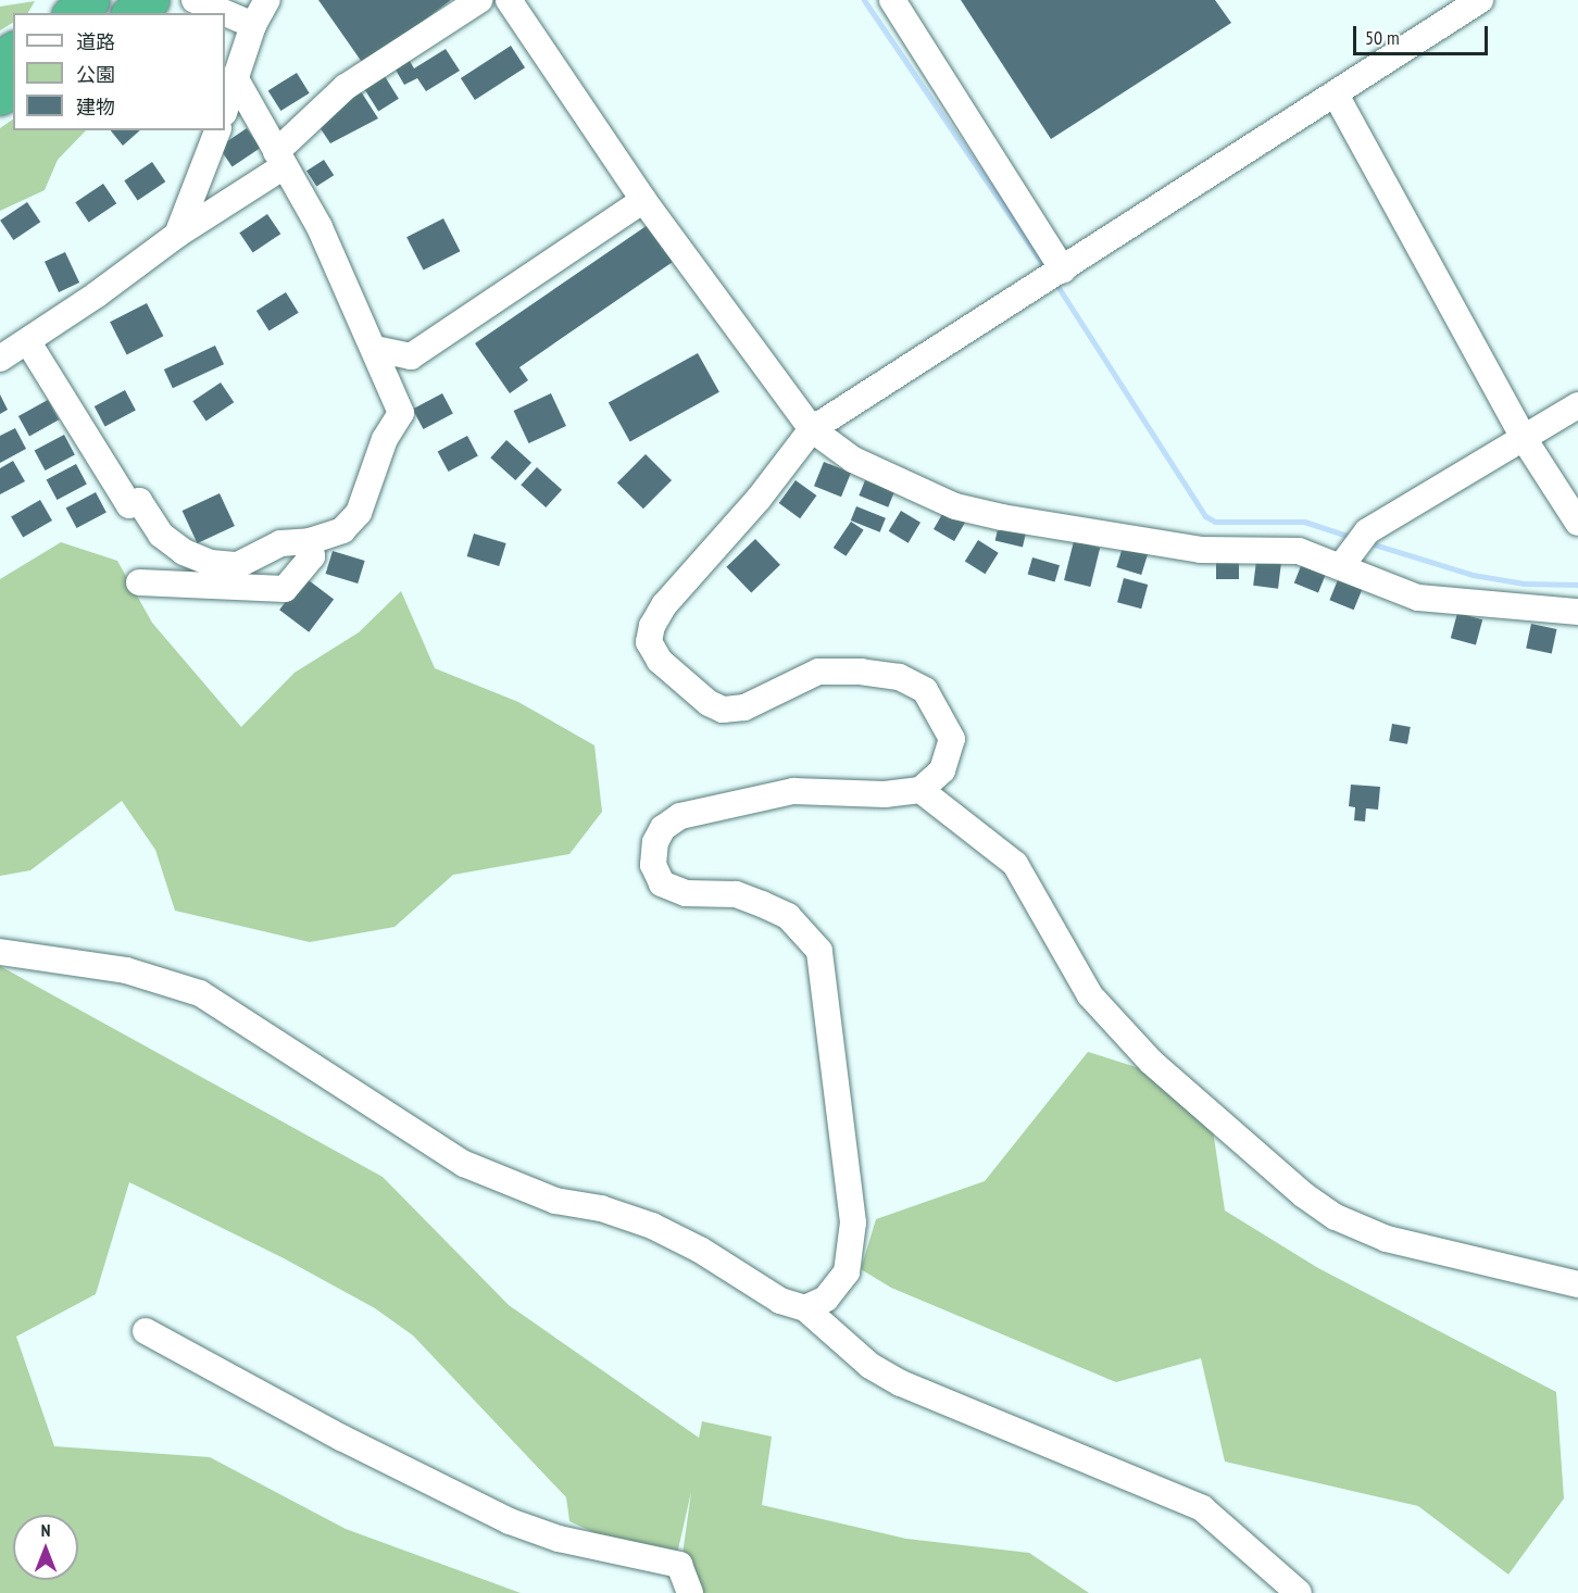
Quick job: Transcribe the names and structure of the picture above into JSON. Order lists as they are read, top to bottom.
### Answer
{
  "legend": ["道路", "公園", "建物"],
  "scale_bar": "50 m",
  "north": "top"
}
